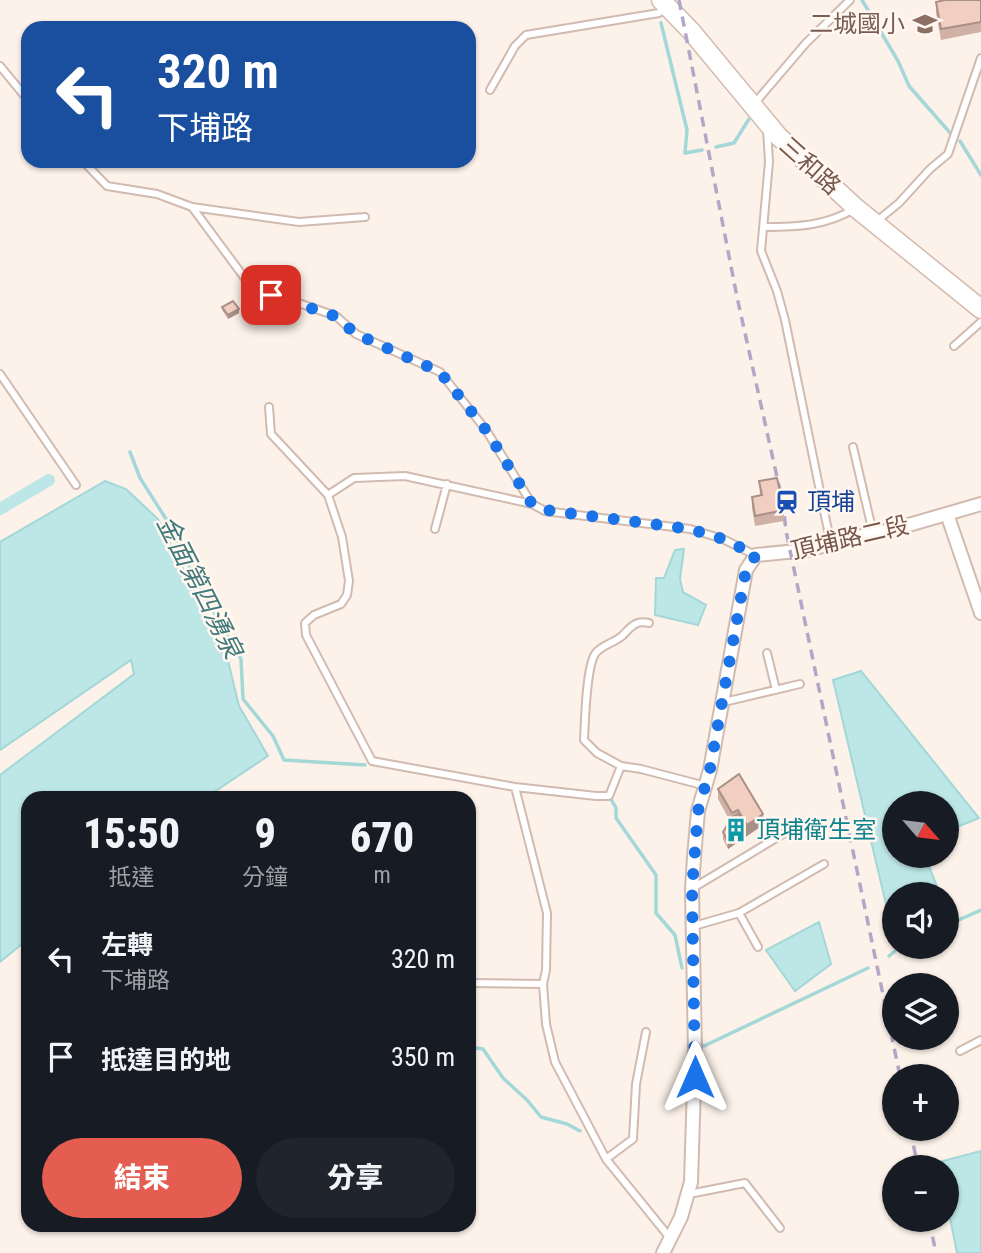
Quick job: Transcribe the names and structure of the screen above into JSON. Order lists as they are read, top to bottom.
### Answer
{
  "streets": {
    "main road": ["三和路"],
    "street": ["頂埔路二段"]
  },
  "water": ["金面第四湧泉"],
  "places": {
    "school or university": ["二城國小"],
    "station": ["頂埔"],
    "building": ["頂埔衛生室"]
  },
  "north": "bottom right",
  "page": {
    "turn": ["320 m", "下埔路"],
    "map_buttons": ["+", "−"],
    "eta": [
      "15:50",
      "抵達",
      "9",
      "分鐘",
      "670",
      "m"
    ],
    "list": [
      {
        "name": "左轉",
        "note": "下埔路",
        "value": "320 m"
      },
      {
        "name": "抵達目的地",
        "value": "350 m"
      }
    ],
    "buttons": ["結束", "分享"]
  }
}
